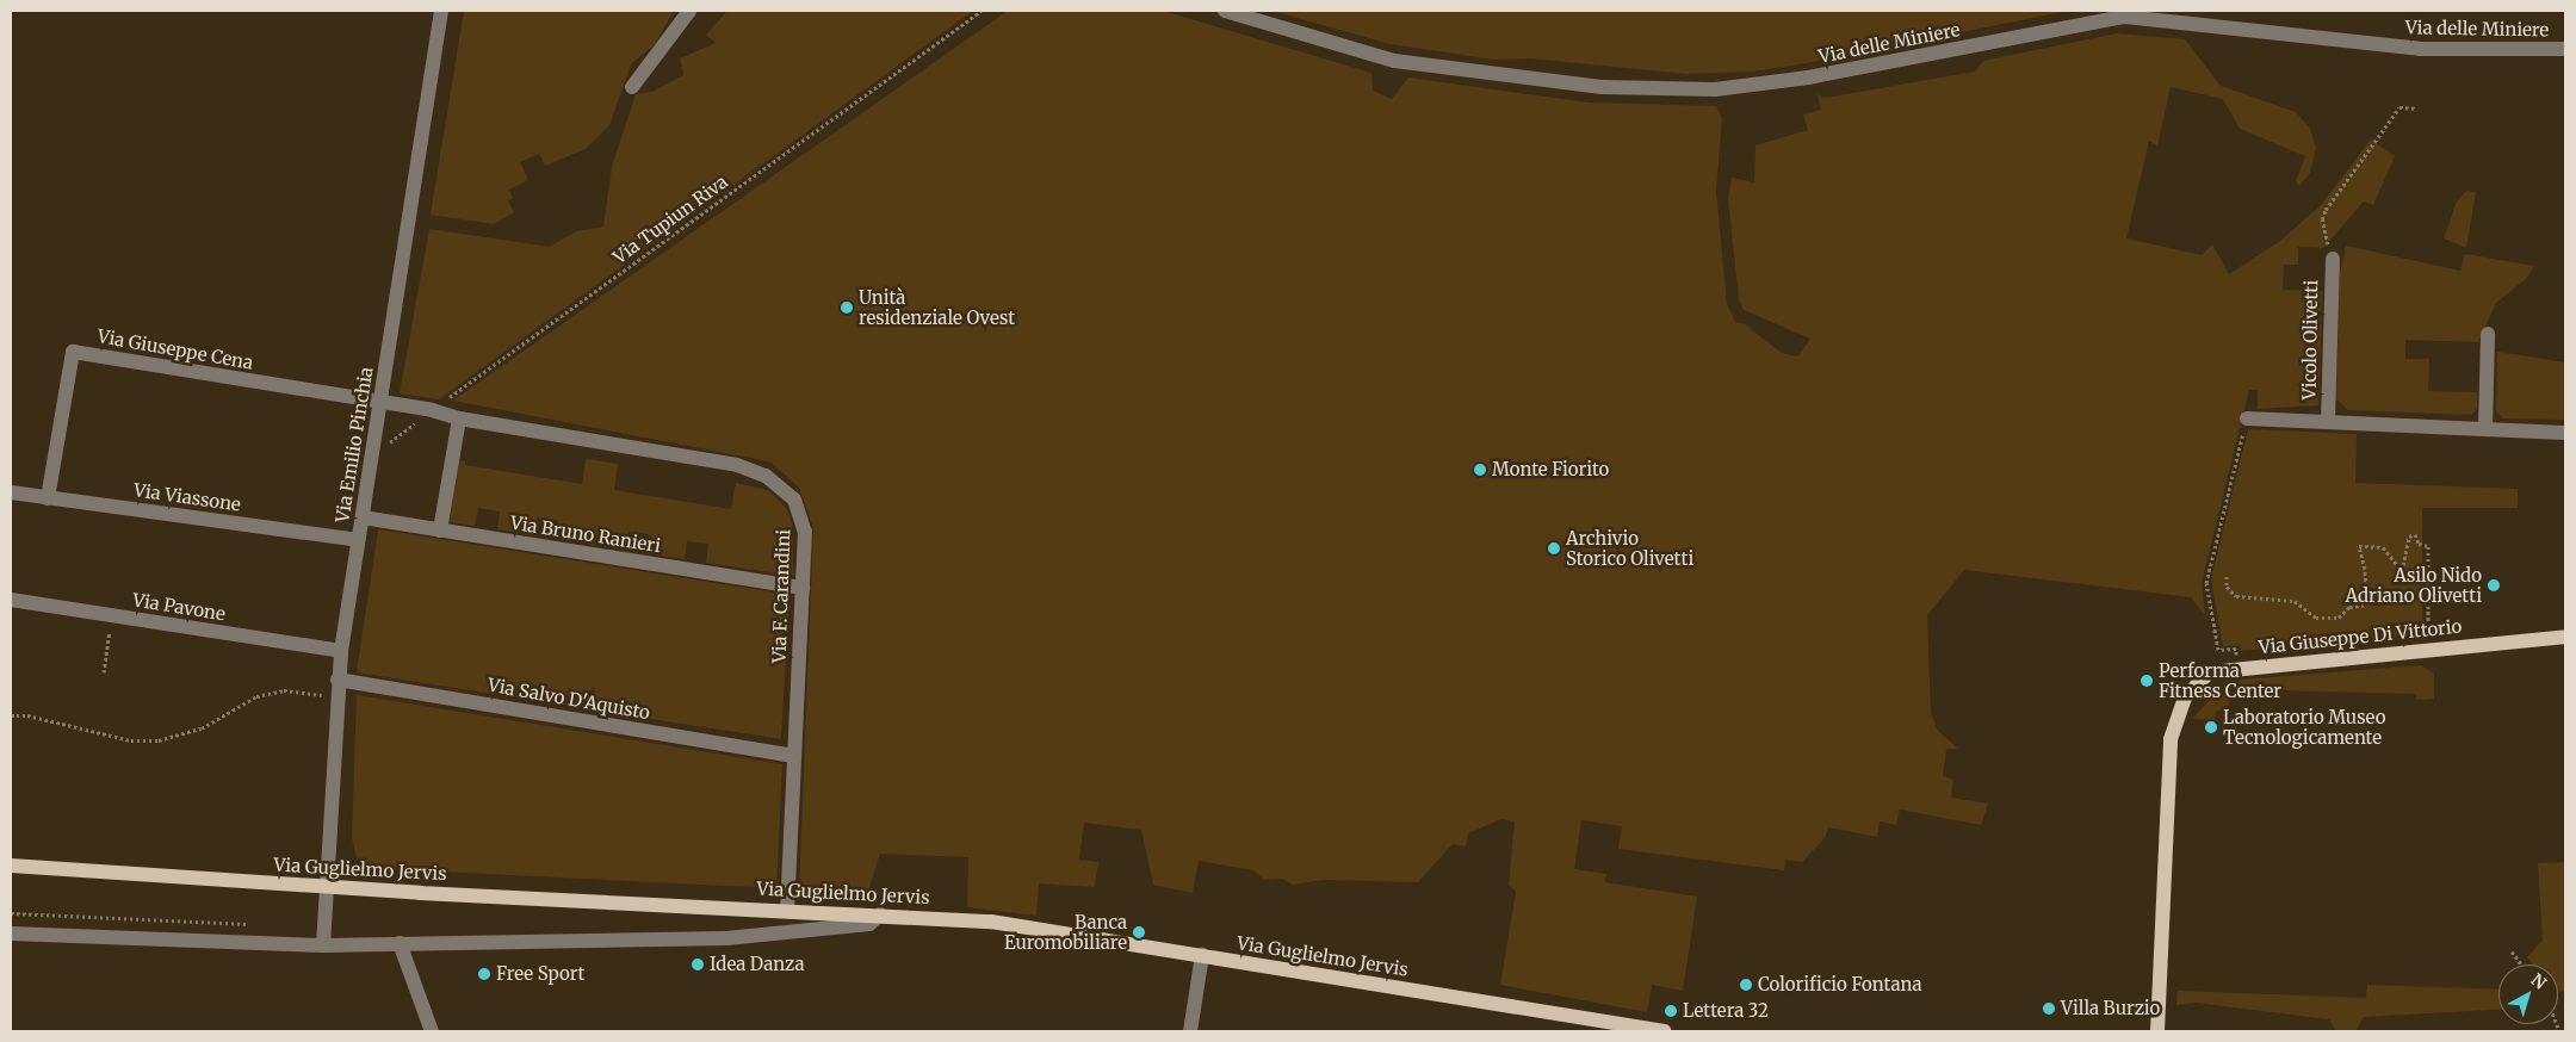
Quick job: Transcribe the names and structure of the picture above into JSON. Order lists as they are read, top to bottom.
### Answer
{
  "streets": {
    "main road": ["Via Giuseppe Di Vittorio", "Via Guglielmo Jervis"],
    "street": [
      "Via delle Miniere",
      "Vicolo Olivetti",
      "Via Giuseppe Cena",
      "Via Emilio Pinchia",
      "Via Viassone",
      "Via Bruno Ranieri",
      "Via F. Carandini",
      "Via Pavone",
      "Via Salvo D'Aquisto"
    ],
    "path": ["Via Tupiun Riva"]
  },
  "crossings": [
    ["Via Tupiun Riva", "Via Emilio Pinchia"],
    ["Via Tupiun Riva", "Via F. Carandini"],
    ["Via Giuseppe Cena", "Via Emilio Pinchia"],
    ["Via Giuseppe Cena", "Via Viassone"],
    ["Via Giuseppe Cena", "Via F. Carandini"],
    ["Via Emilio Pinchia", "Via Viassone"],
    ["Via Emilio Pinchia", "Via Bruno Ranieri"],
    ["Via Emilio Pinchia", "Via F. Carandini"],
    ["Via Emilio Pinchia", "Via Pavone"],
    ["Via Emilio Pinchia", "Via Salvo D'Aquisto"],
    ["Via Emilio Pinchia", "Via Guglielmo Jervis"],
    ["Via Bruno Ranieri", "Via F. Carandini"],
    ["Via F. Carandini", "Via Salvo D'Aquisto"],
    ["Via F. Carandini", "Via Guglielmo Jervis"]
  ],
  "places": [
    "Unità residenziale Ovest",
    "Monte Fiorito",
    "Archivio Storico Olivetti",
    "Asilo Nido Adriano Olivetti",
    "Performa Fitness Center",
    "Laboratorio Museo Tecnologicamente",
    "Banca Euromobiliare",
    "Idea Danza",
    "Free Sport",
    "Colorificio Fontana",
    "Villa Burzio",
    "Lettera 32"
  ],
  "north": "top right"
}
